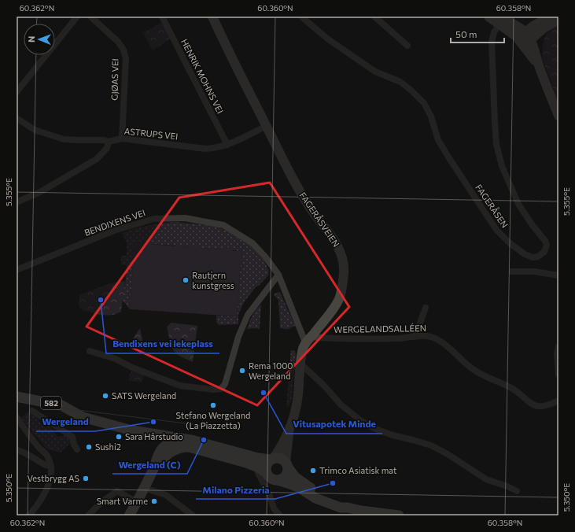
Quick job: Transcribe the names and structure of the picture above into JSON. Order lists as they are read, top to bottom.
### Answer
{
  "streets": {
    "main road": ["582"],
    "street": [
      "HENRIK MOHNS VEI",
      "GJØAS VEI",
      "ASTRUPS VEI",
      "FAGERÅSEN",
      "FAGERÅSVEIEN",
      "BENDIXENS VEI",
      "WERGELANDSALLÉEN"
    ]
  },
  "crossings": [
    ["HENRIK MOHNS VEI", "ASTRUPS VEI"],
    ["GJØAS VEI", "ASTRUPS VEI"],
    ["ASTRUPS VEI", "FAGERÅSVEIEN"],
    ["FAGERÅSVEIEN", "BENDIXENS VEI"],
    ["FAGERÅSVEIEN", "WERGELANDSALLÉEN"],
    ["FAGERÅSVEIEN", "582"],
    ["BENDIXENS VEI", "WERGELANDSALLÉEN"]
  ],
  "places": [
    "Rautjern kunstgress",
    "Bendixens vei lekeplass",
    "Rema 1000 Wergeland",
    "Vitusapotek Minde",
    "SATS Wergeland",
    "Stefano Wergeland (La Piazzetta)",
    "Wergeland",
    "Sara Hårstudio",
    "Wergeland (C)",
    "Sushi2",
    "Trimco Asiatisk mat",
    "Vestbrygg AS",
    "Milano Pizzeria",
    "Smart Varme"
  ],
  "scale_bar": "50 m",
  "north": "left",
  "coordinates": [
    "60.362°N",
    "60.360°N",
    "60.358°N",
    "5.355°E",
    "5.350°E"
  ]
}
